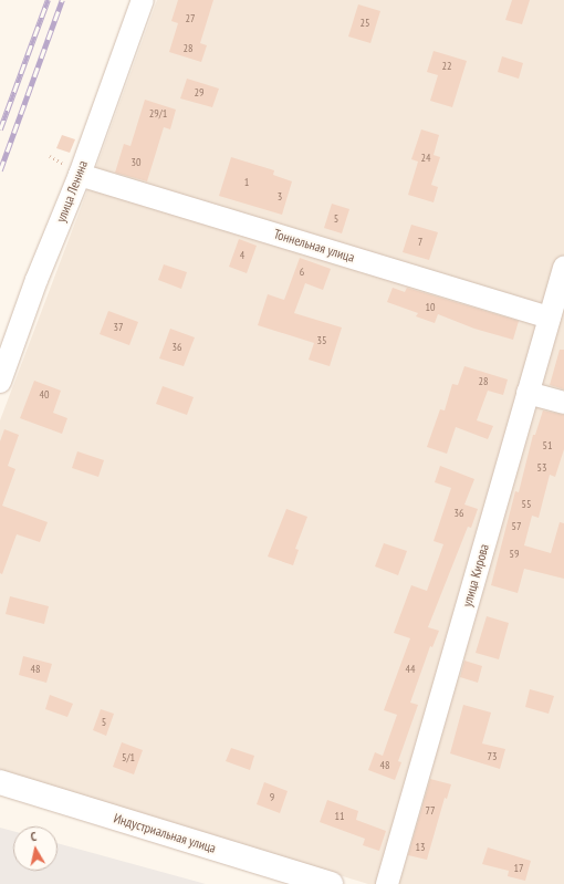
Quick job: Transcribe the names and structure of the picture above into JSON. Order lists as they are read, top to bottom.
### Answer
{
  "streets": {
    "street": [
      "улица Ленина",
      "Тоннельная улица",
      "улица Кирова",
      "Индустриальная улица"
    ]
  },
  "crossings": [
    ["улица Ленина", "Тоннельная улица"],
    ["Тоннельная улица", "улица Кирова"]
  ],
  "house_numbers": [
    "27",
    "25",
    "28",
    "22",
    "29",
    "29/1",
    "24",
    "30",
    "1",
    "3",
    "5",
    "7",
    "4",
    "6",
    "10",
    "37",
    "35",
    "36",
    "28",
    "40",
    "51",
    "53",
    "55",
    "36",
    "57",
    "59",
    "48",
    "44",
    "5",
    "73",
    "5/1",
    "48",
    "9",
    "77",
    "11",
    "13",
    "17"
  ],
  "north": "top"
}
